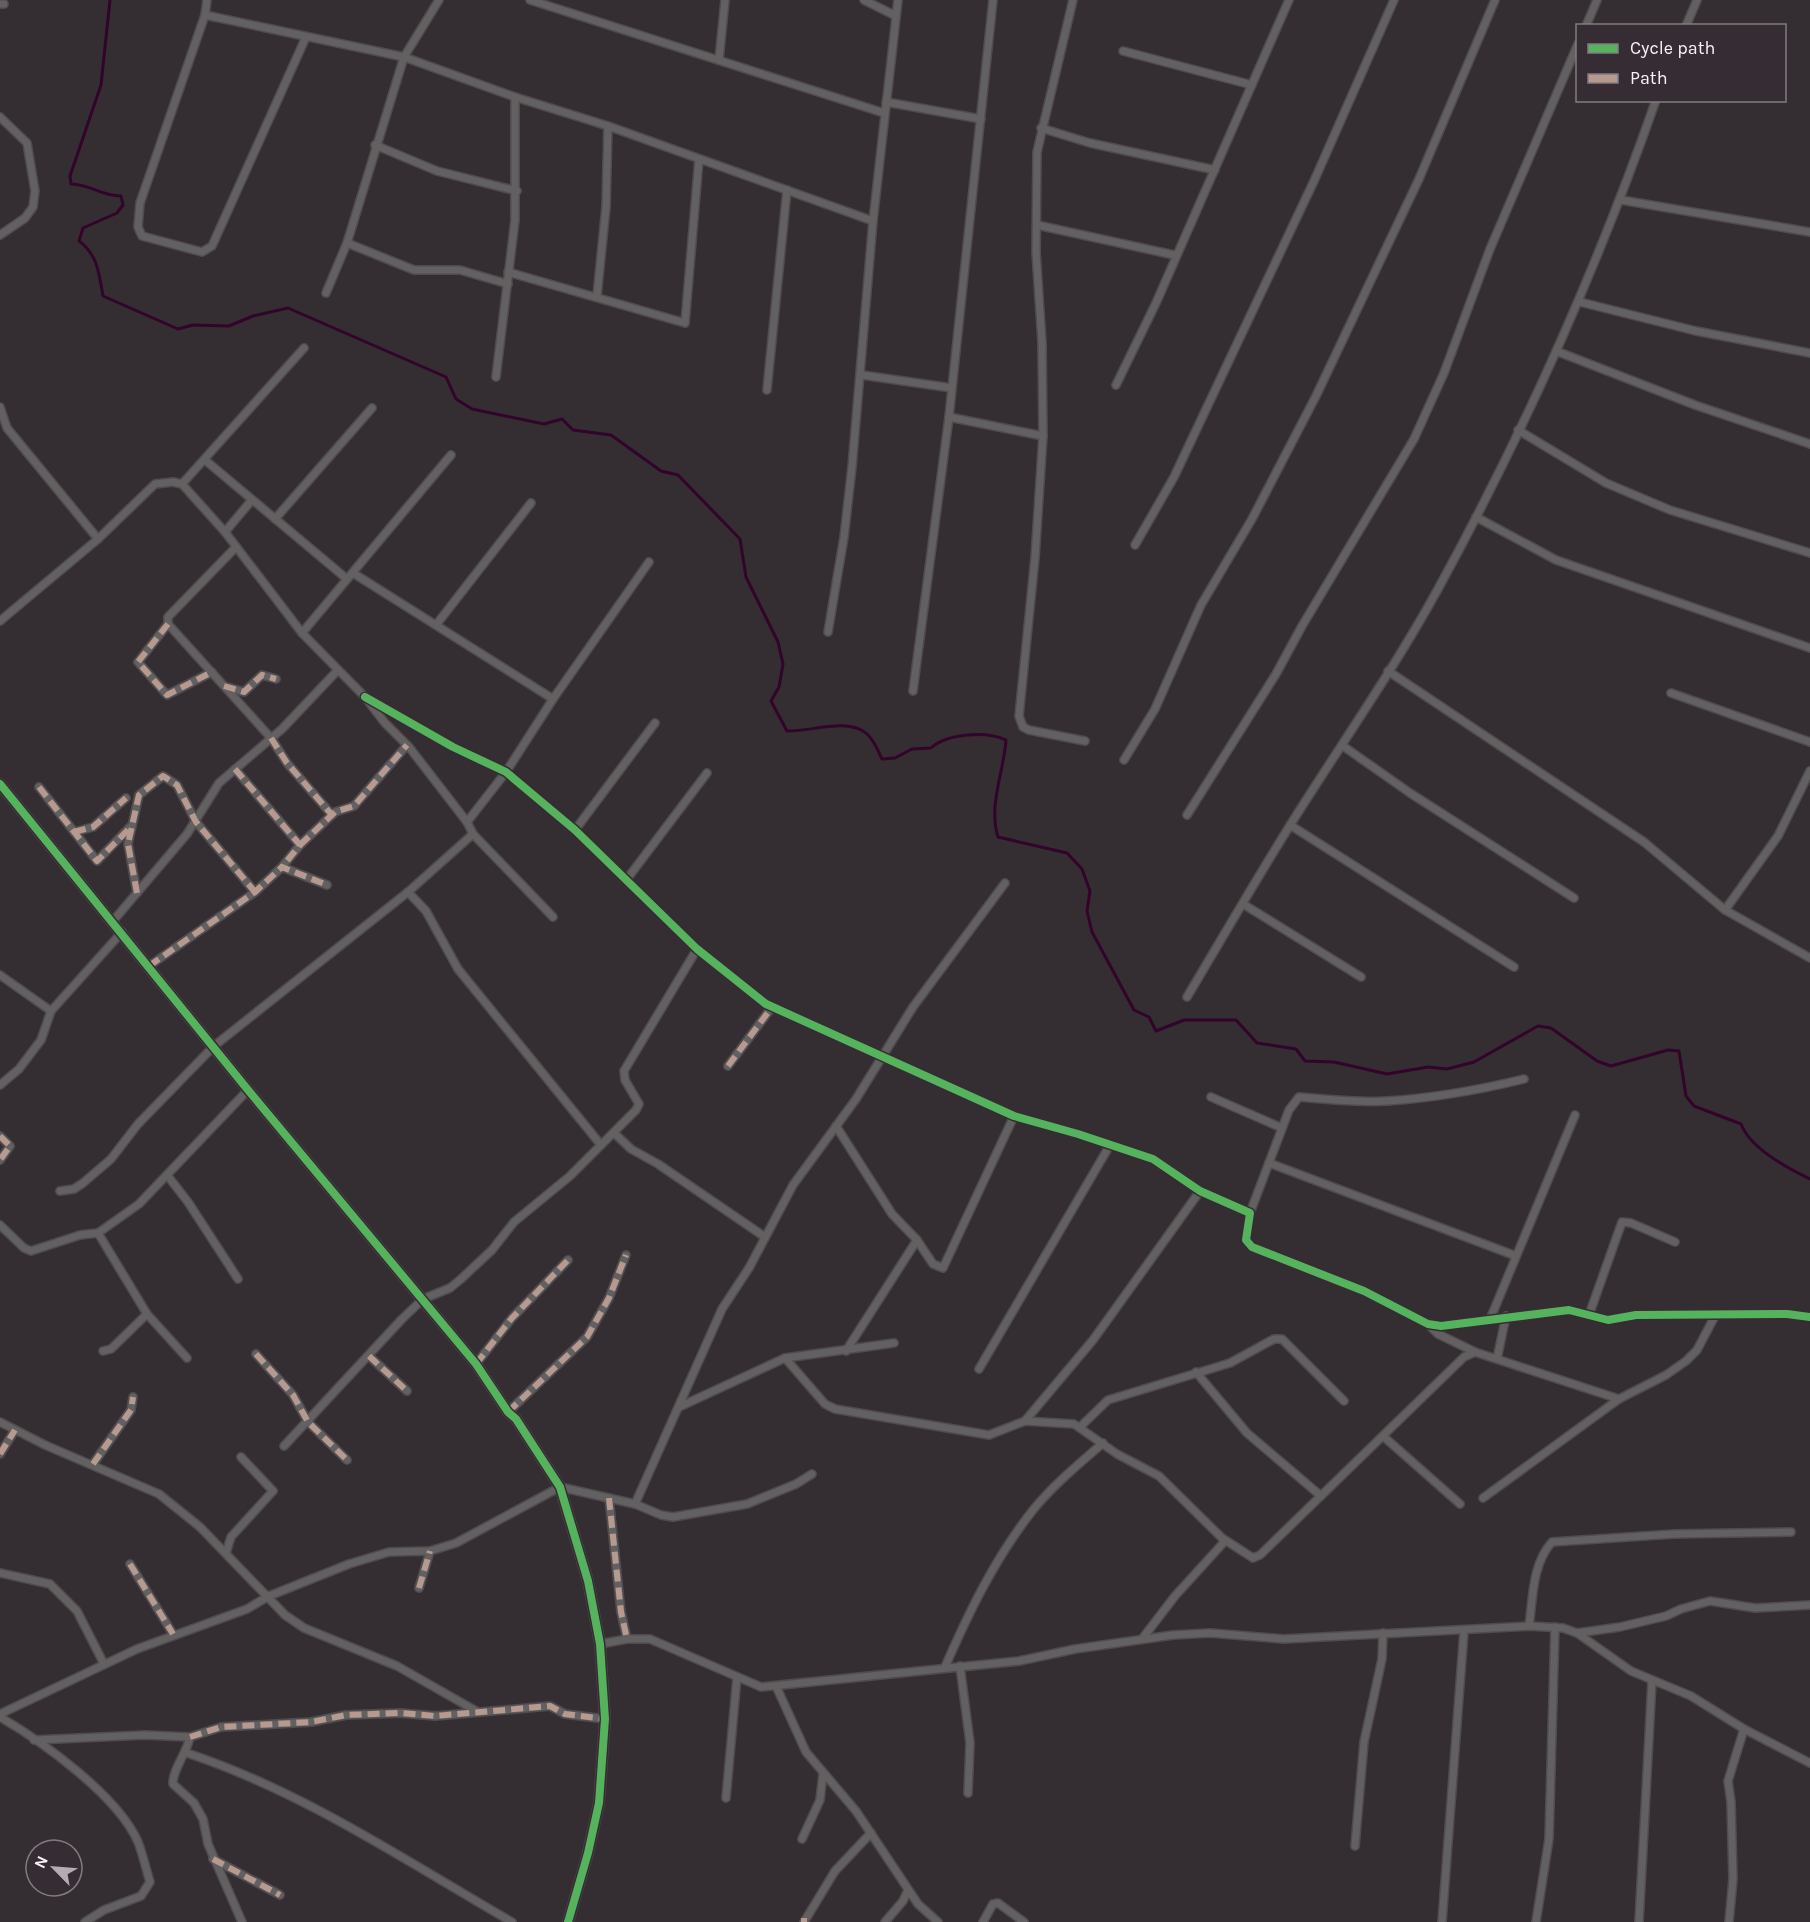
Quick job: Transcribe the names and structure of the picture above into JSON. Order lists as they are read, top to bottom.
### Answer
{
  "legend": ["Cycle path", "Path"],
  "north": "top left"
}
